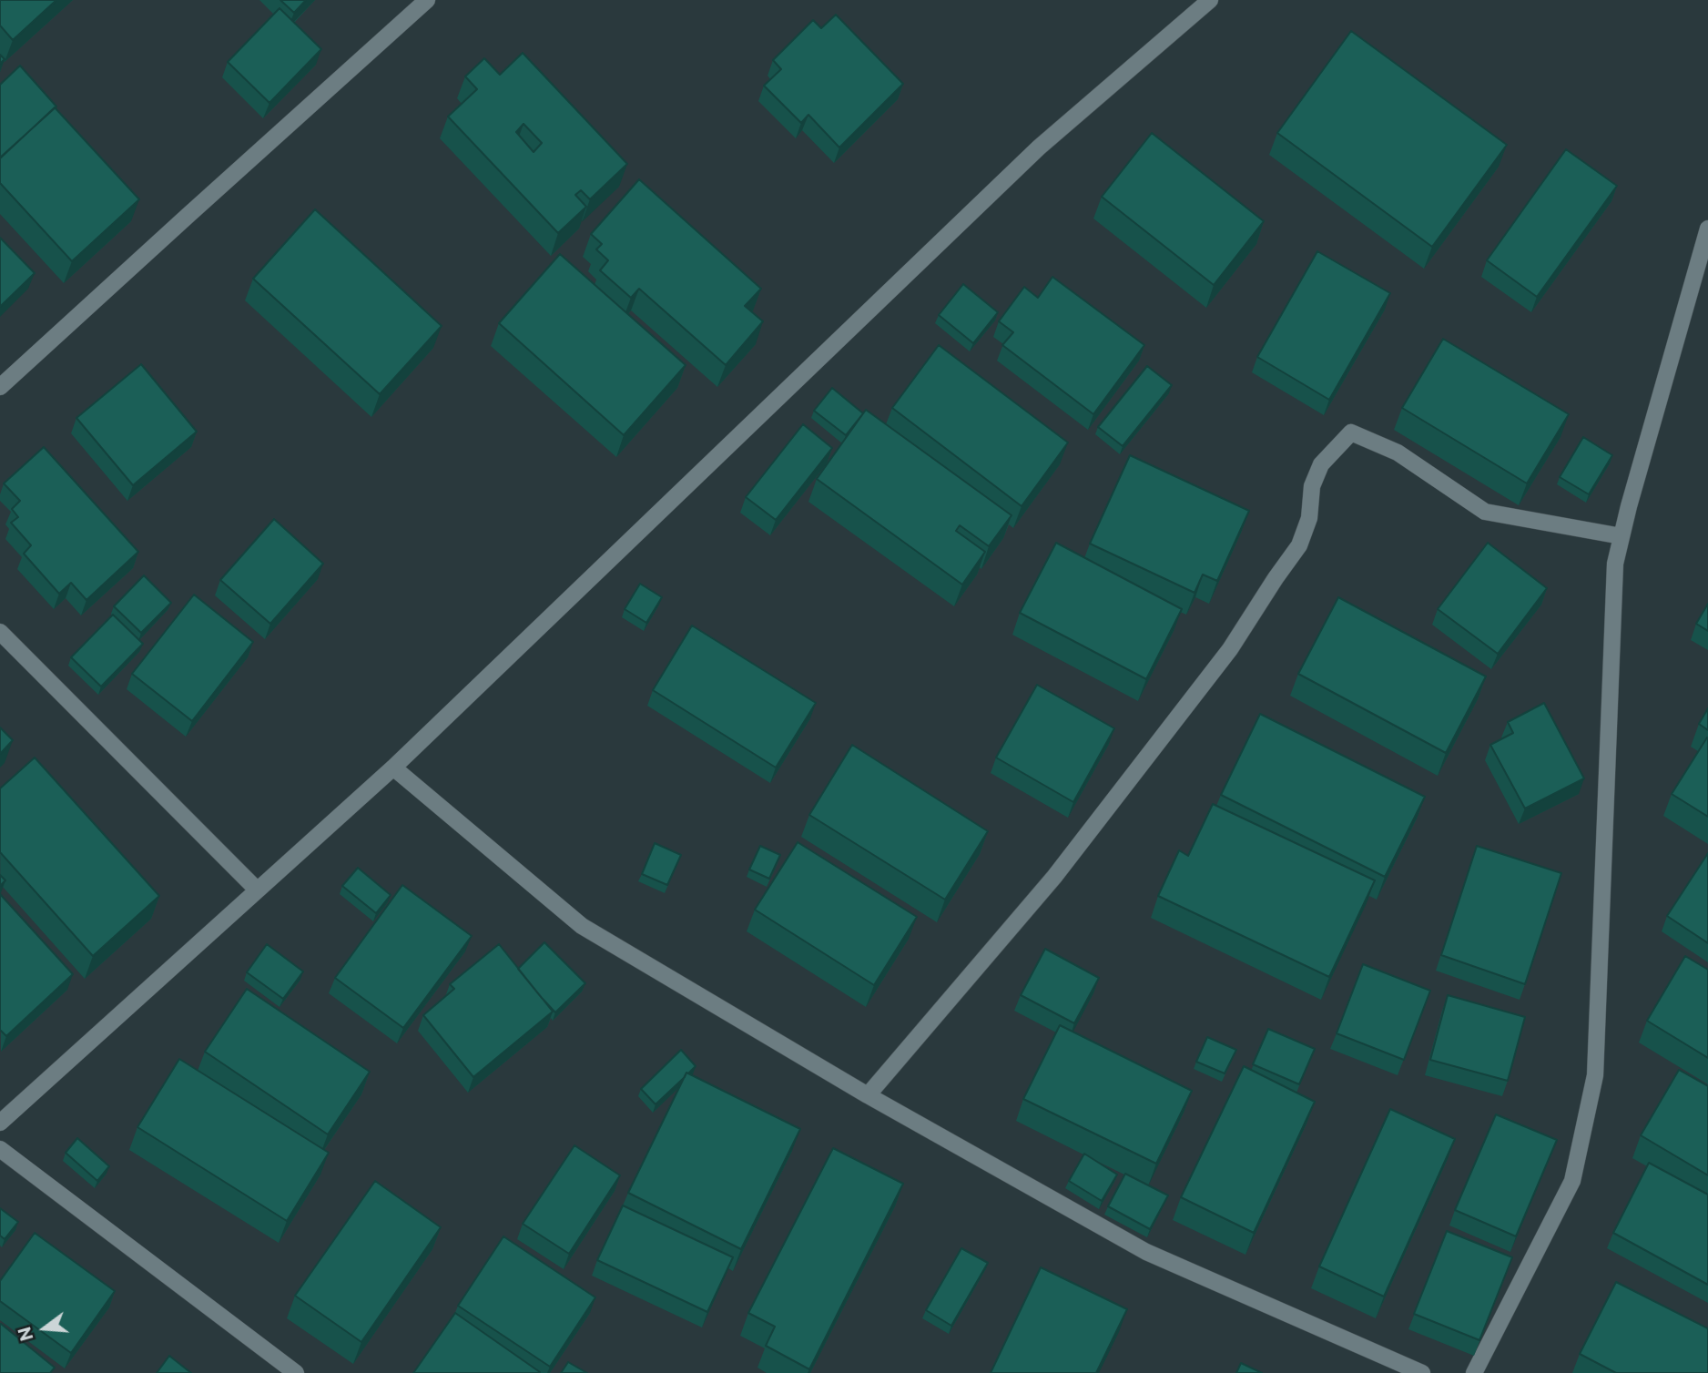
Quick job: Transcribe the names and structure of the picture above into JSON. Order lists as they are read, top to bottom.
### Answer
{
  "north": "left"
}
